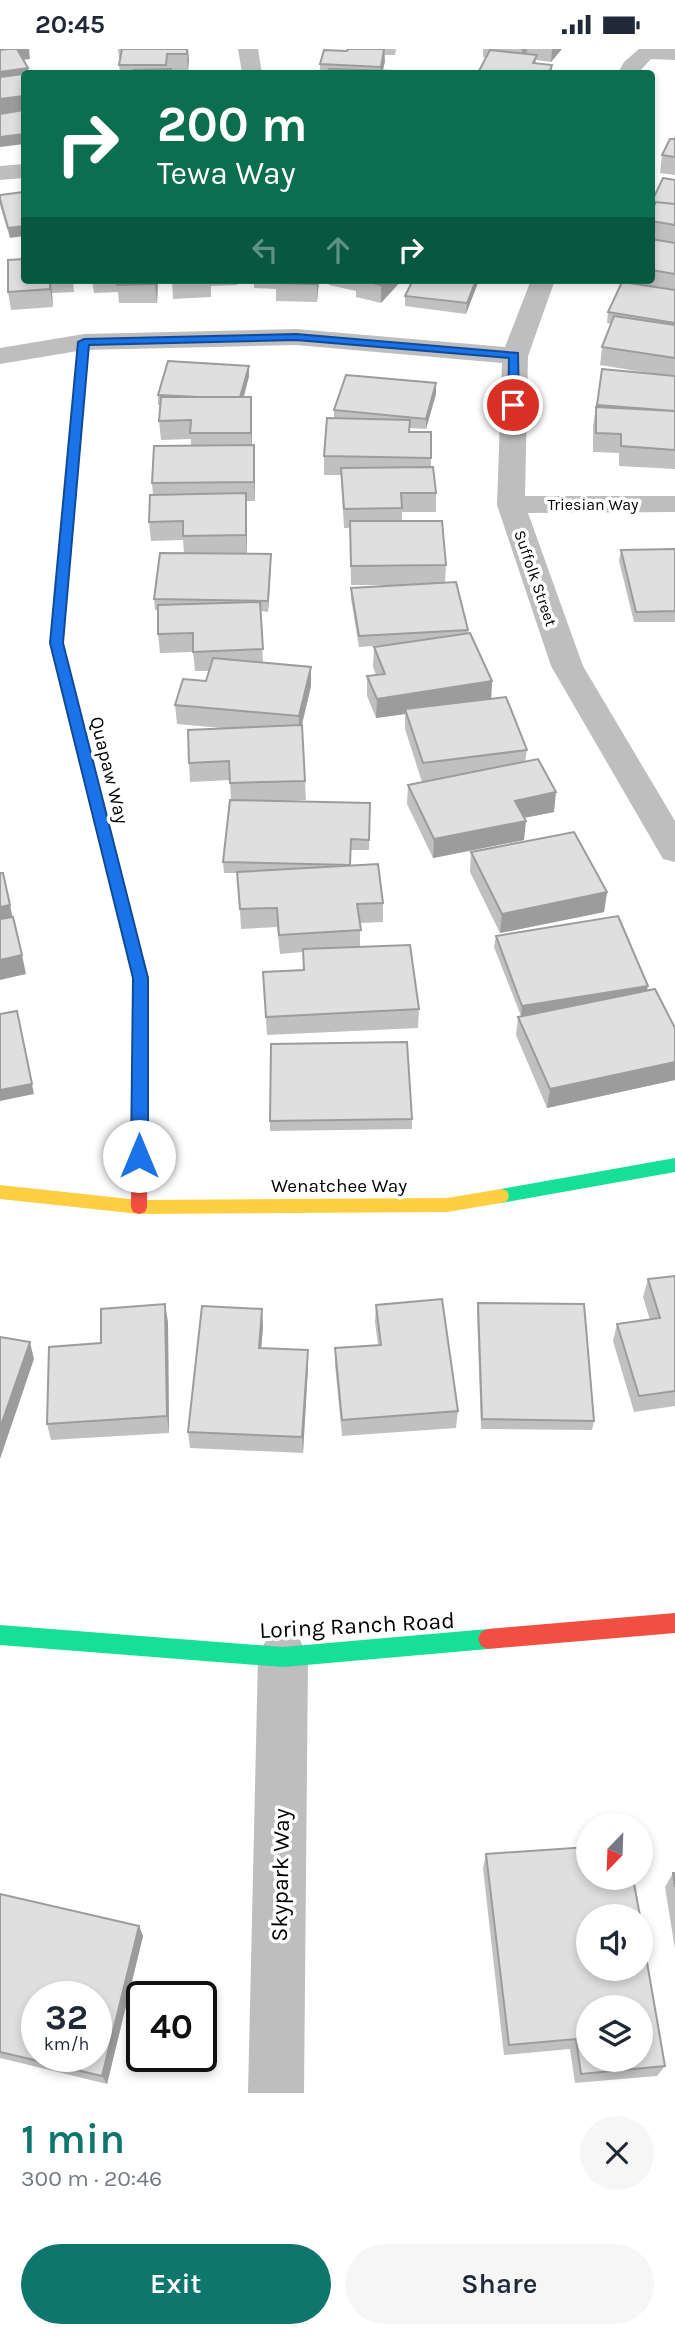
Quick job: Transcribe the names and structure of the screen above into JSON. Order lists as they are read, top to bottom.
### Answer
{
  "streets": {
    "street": [
      "Triesian Way",
      "Suffolk Street",
      "Quapaw Way",
      "Wenatchee Way",
      "Loring Ranch Road",
      "Skypark Way"
    ]
  },
  "crossings": [
    ["Triesian Way", "Suffolk Street"],
    ["Quapaw Way", "Wenatchee Way"],
    ["Loring Ranch Road", "Skypark Way"]
  ],
  "north": "bottom left",
  "page": {
    "status": "20:45",
    "turn": ["200 m", "Tewa Way"],
    "speed": "32 km/h",
    "limit": "40",
    "heading": ["1 min", "300 m · 20:46"],
    "buttons": ["Exit", "Share"]
  }
}
